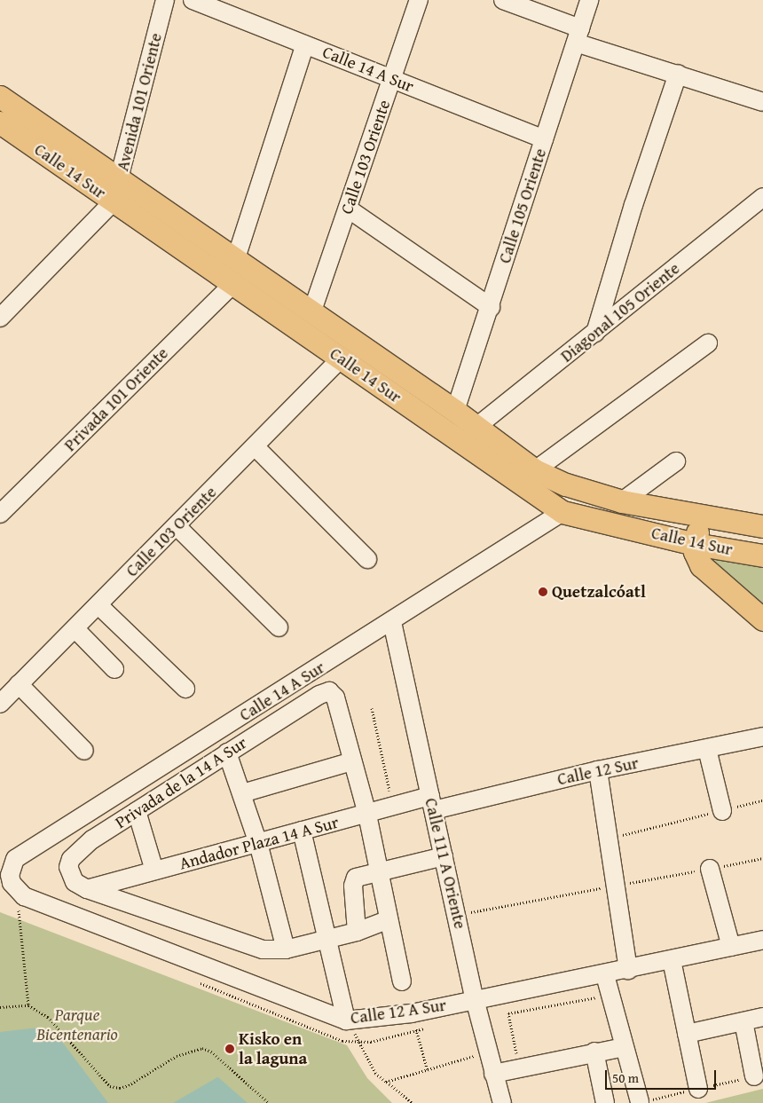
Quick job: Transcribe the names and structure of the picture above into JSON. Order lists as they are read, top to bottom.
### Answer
{
  "streets": {
    "main road": ["Calle 14 Sur"],
    "street": [
      "Calle 14 A Sur",
      "Avenida 101 Oriente",
      "Calle 103 Oriente",
      "Calle 105 Oriente",
      "Diagonal 105 Oriente",
      "Privada 101 Oriente",
      "Calle 12 Sur",
      "Privada de la 14 A Sur",
      "Andador Plaza 14 A Sur",
      "Calle 111 A Oriente",
      "Calle 12 A Sur"
    ]
  },
  "crossings": [
    ["Calle 14 A Sur", "Calle 103 Oriente"],
    ["Calle 14 A Sur", "Calle 14 Sur"],
    ["Calle 14 A Sur", "Calle 105 Oriente"],
    ["Calle 14 A Sur", "Calle 111 A Oriente"],
    ["Calle 14 A Sur", "Calle 12 A Sur"],
    ["Avenida 101 Oriente", "Calle 14 Sur"],
    ["Calle 103 Oriente", "Calle 14 Sur"],
    ["Calle 14 Sur", "Calle 105 Oriente"],
    ["Calle 14 Sur", "Diagonal 105 Oriente"],
    ["Calle 14 Sur", "Privada 101 Oriente"],
    ["Calle 12 Sur", "Andador Plaza 14 A Sur"],
    ["Calle 12 Sur", "Calle 111 A Oriente"],
    ["Privada de la 14 A Sur", "Andador Plaza 14 A Sur"],
    ["Andador Plaza 14 A Sur", "Calle 111 A Oriente"],
    ["Calle 111 A Oriente", "Calle 12 A Sur"]
  ],
  "parks": ["Parque Bicentenario"],
  "places": ["Quetzalcóatl", "Kisko en la laguna"],
  "scale_bar": "50 m"
}
